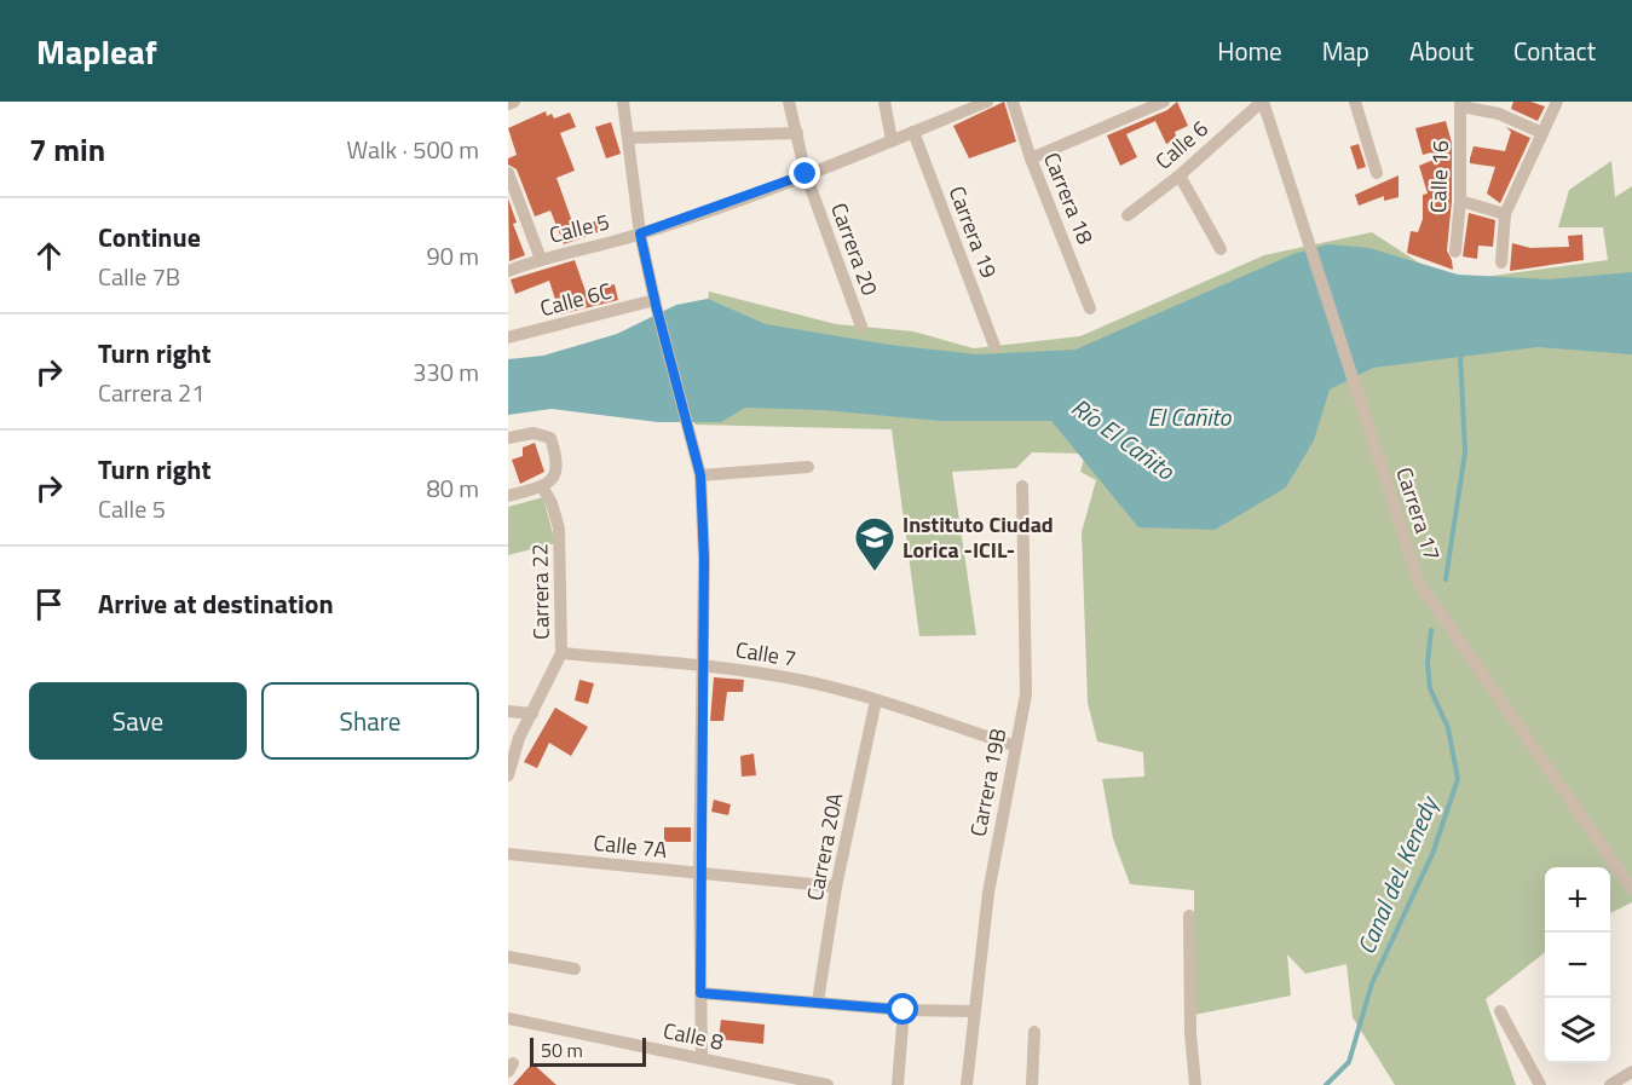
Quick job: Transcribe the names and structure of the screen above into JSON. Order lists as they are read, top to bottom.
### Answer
{
  "streets": {
    "street": [
      "Calle 6",
      "Calle 16",
      "Carrera 18",
      "Calle 5",
      "Carrera 19",
      "Carrera 20",
      "Calle 6C",
      "Carrera 17",
      "Carrera 22",
      "Calle 7",
      "Carrera 19B",
      "Calle 7A",
      "Carrera 20A",
      "Calle 8"
    ]
  },
  "crossings": [
    ["Calle 6", "Carrera 17"],
    ["Calle 5", "Carrera 19"],
    ["Calle 5", "Carrera 20"],
    ["Carrera 22", "Calle 7"],
    ["Calle 7", "Carrera 19B"],
    ["Calle 7", "Carrera 20A"],
    ["Calle 7A", "Carrera 20A"]
  ],
  "water": ["El Cañito", "Río El Cañito", "Canal deL Kenedy"],
  "places": {
    "school or university": ["Instituto Ciudad Lorica -ICIL-"]
  },
  "scale_bar": "50 m",
  "page": {
    "header": "Mapleaf",
    "nav": [
      "Home",
      "Map",
      "About",
      "Contact"
    ],
    "heading": ["7 min", "Walk · 500 m"],
    "list": [
      ["Continue", "Calle 7B", "90 m"],
      ["Turn right", "Carrera 21", "330 m"],
      ["Turn right", "Calle 5", "80 m"],
      "Arrive at destination"
    ],
    "buttons": ["Save", "Share"],
    "map_buttons": ["+", "−"],
    "scale": "50 m"
  }
}
